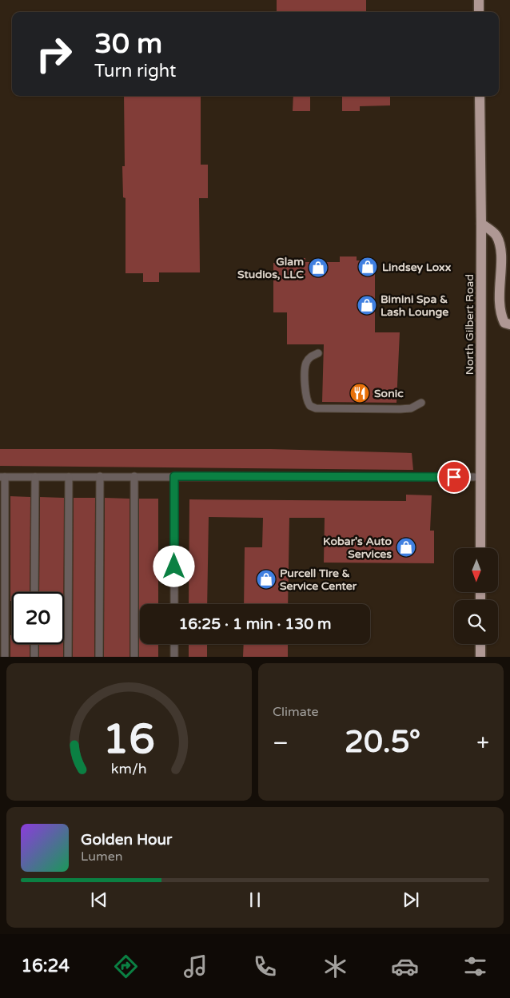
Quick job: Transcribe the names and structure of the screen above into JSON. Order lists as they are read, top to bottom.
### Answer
{
  "streets": {
    "main road": ["North Gilbert Road"]
  },
  "places": {
    "shop": [
      "Lindsey Loxx",
      "Glam Studios, LLC",
      "Bimini Spa & Lash Lounge",
      "Kobar's Auto Services",
      "Purcell Tire & Service Center"
    ],
    "restaurant": ["Sonic"]
  },
  "north": "bottom",
  "page": {
    "turn": ["30 m", "Turn right"],
    "limit": "20",
    "trip": "16:25 · 1 min · 130 m",
    "tile": "Climate",
    "heat": ["−", "20.5°", "+"],
    "song": ["Golden Hour", "Lumen"],
    "tabs": "16:24",
    "gauge": ["16", "km/h"]
  }
}
